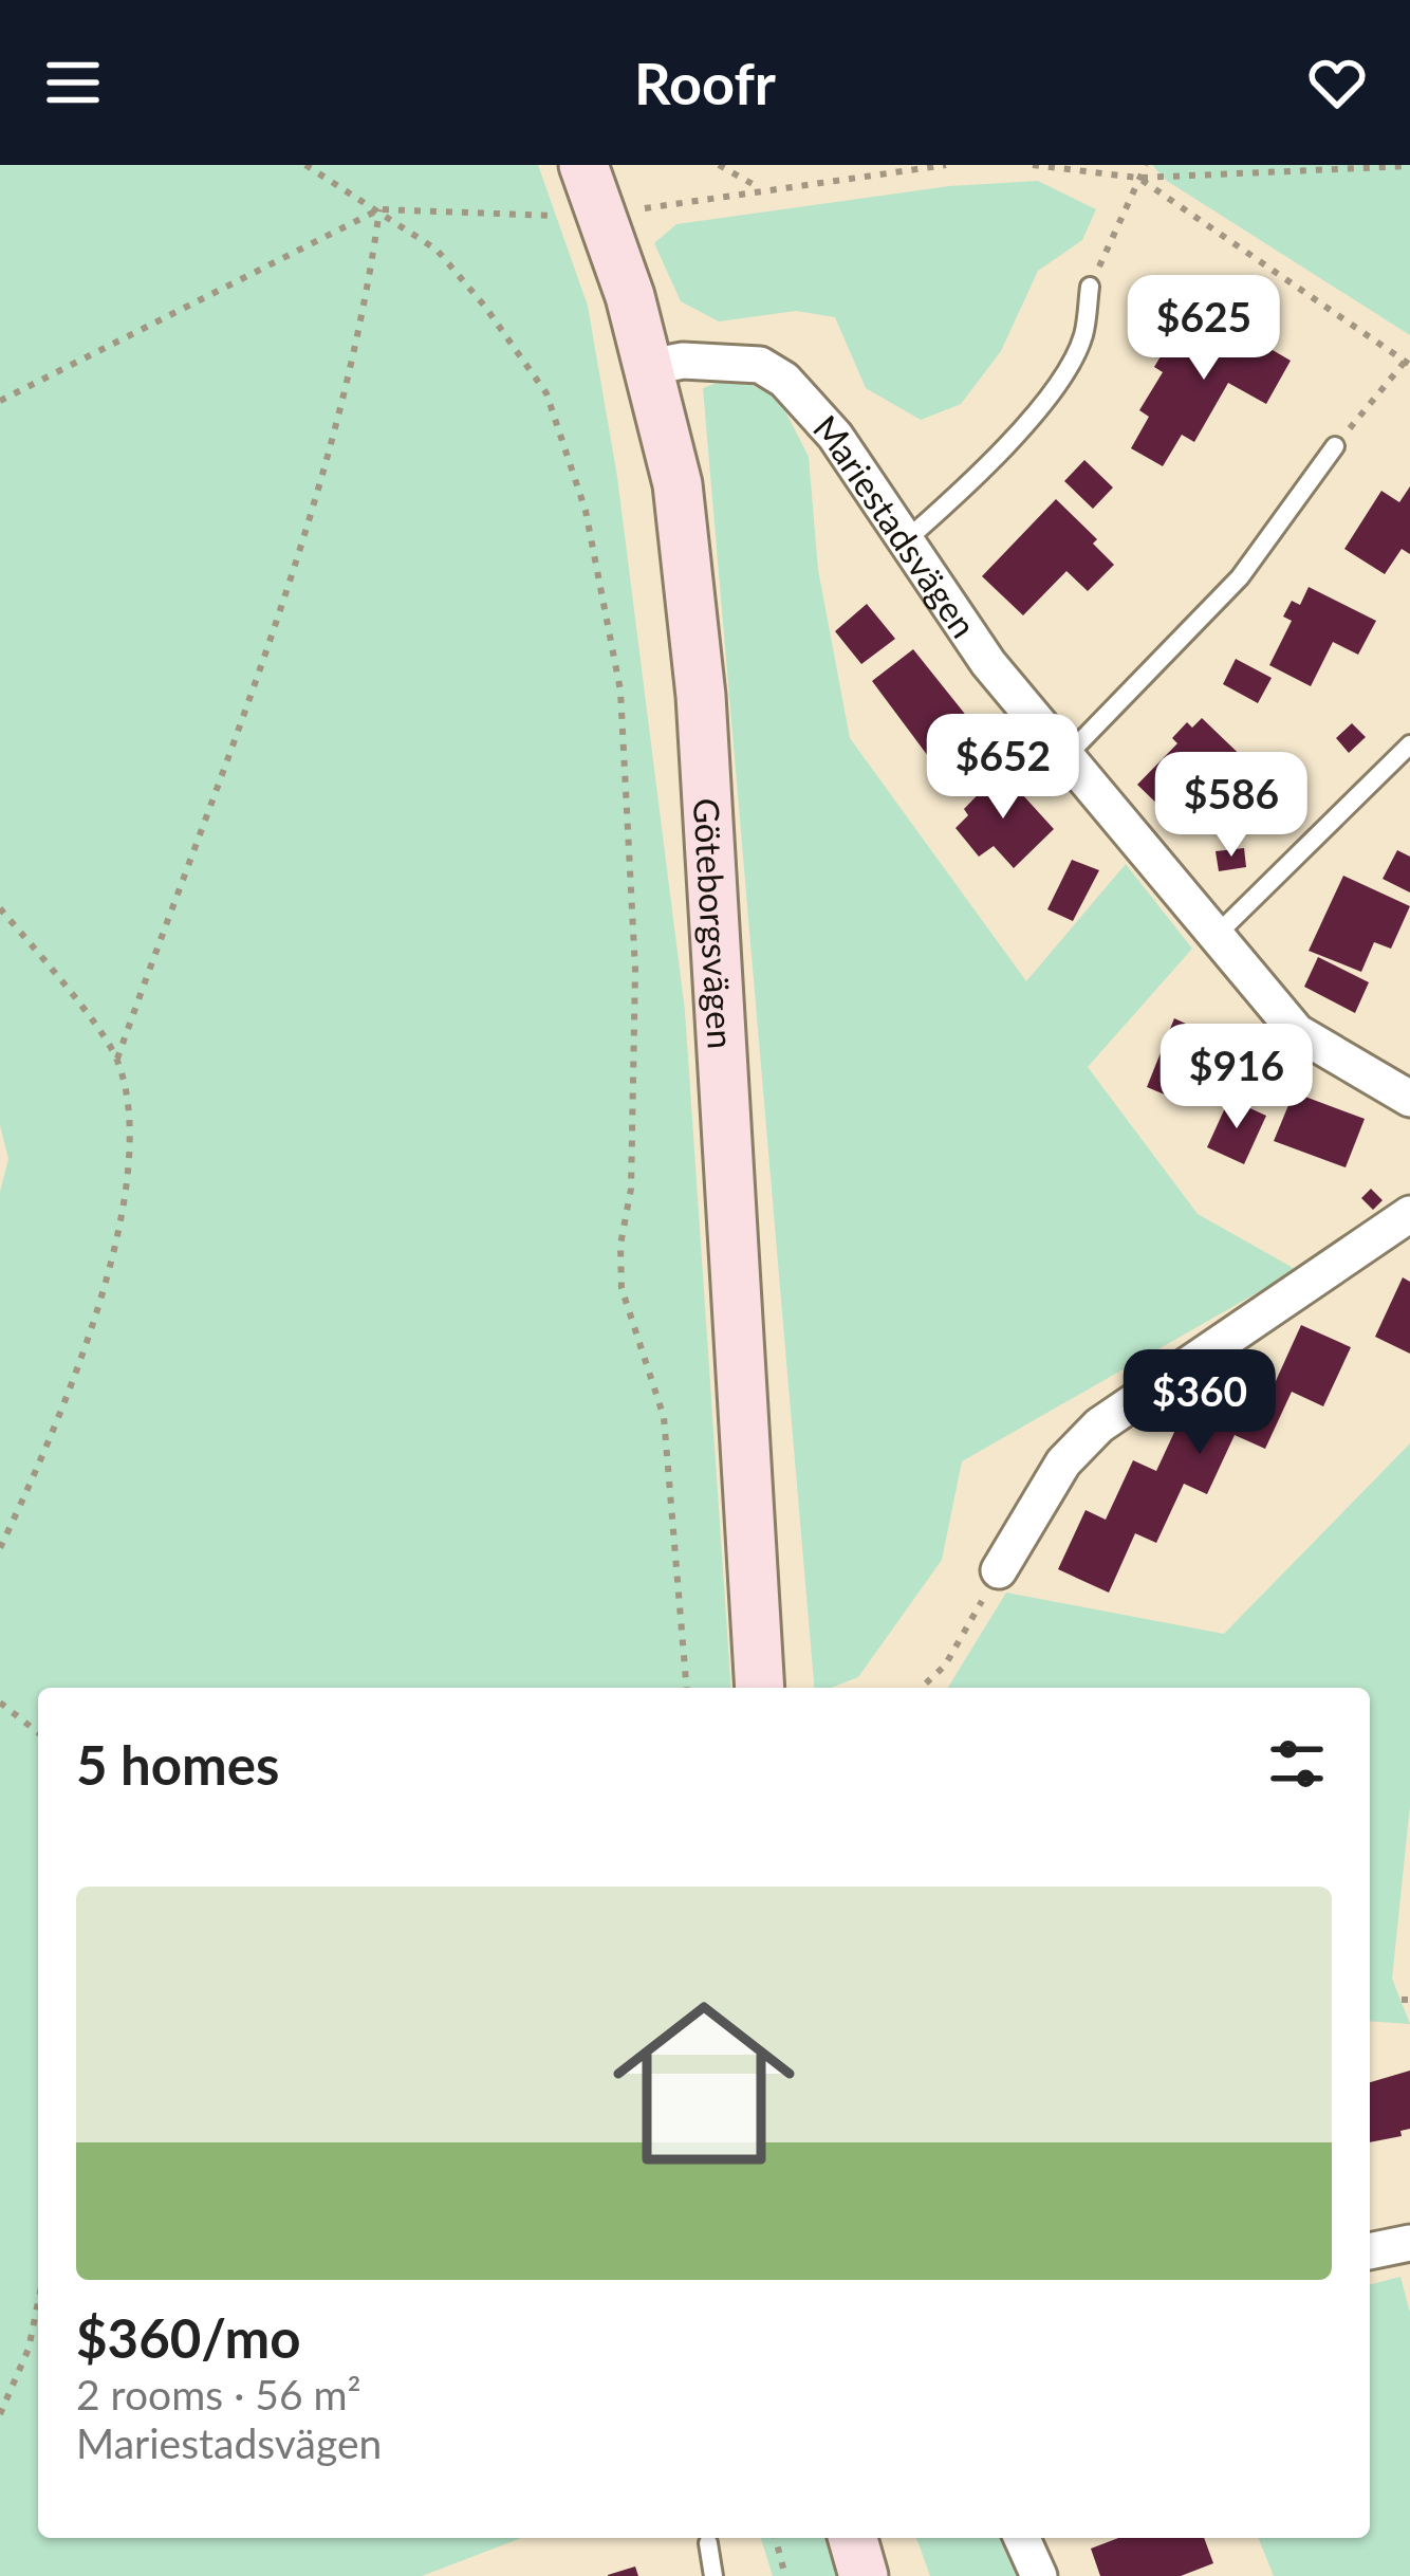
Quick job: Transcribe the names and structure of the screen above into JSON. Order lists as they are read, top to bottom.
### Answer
{
  "streets": {
    "street": ["Mariestadsvägen", "Göteborgsvägen"]
  },
  "crossings": [
    ["Mariestadsvägen", "Göteborgsvägen"]
  ],
  "page": {
    "header": "Roofr",
    "price": [
      "$625",
      "$652",
      "$586",
      "$916",
      "$360"
    ],
    "heading": "5 homes",
    "list": [
      {
        "name": "$360/mo",
        "note": "2 rooms · 56 m² · Mariestadsvägen"
      }
    ]
  }
}
